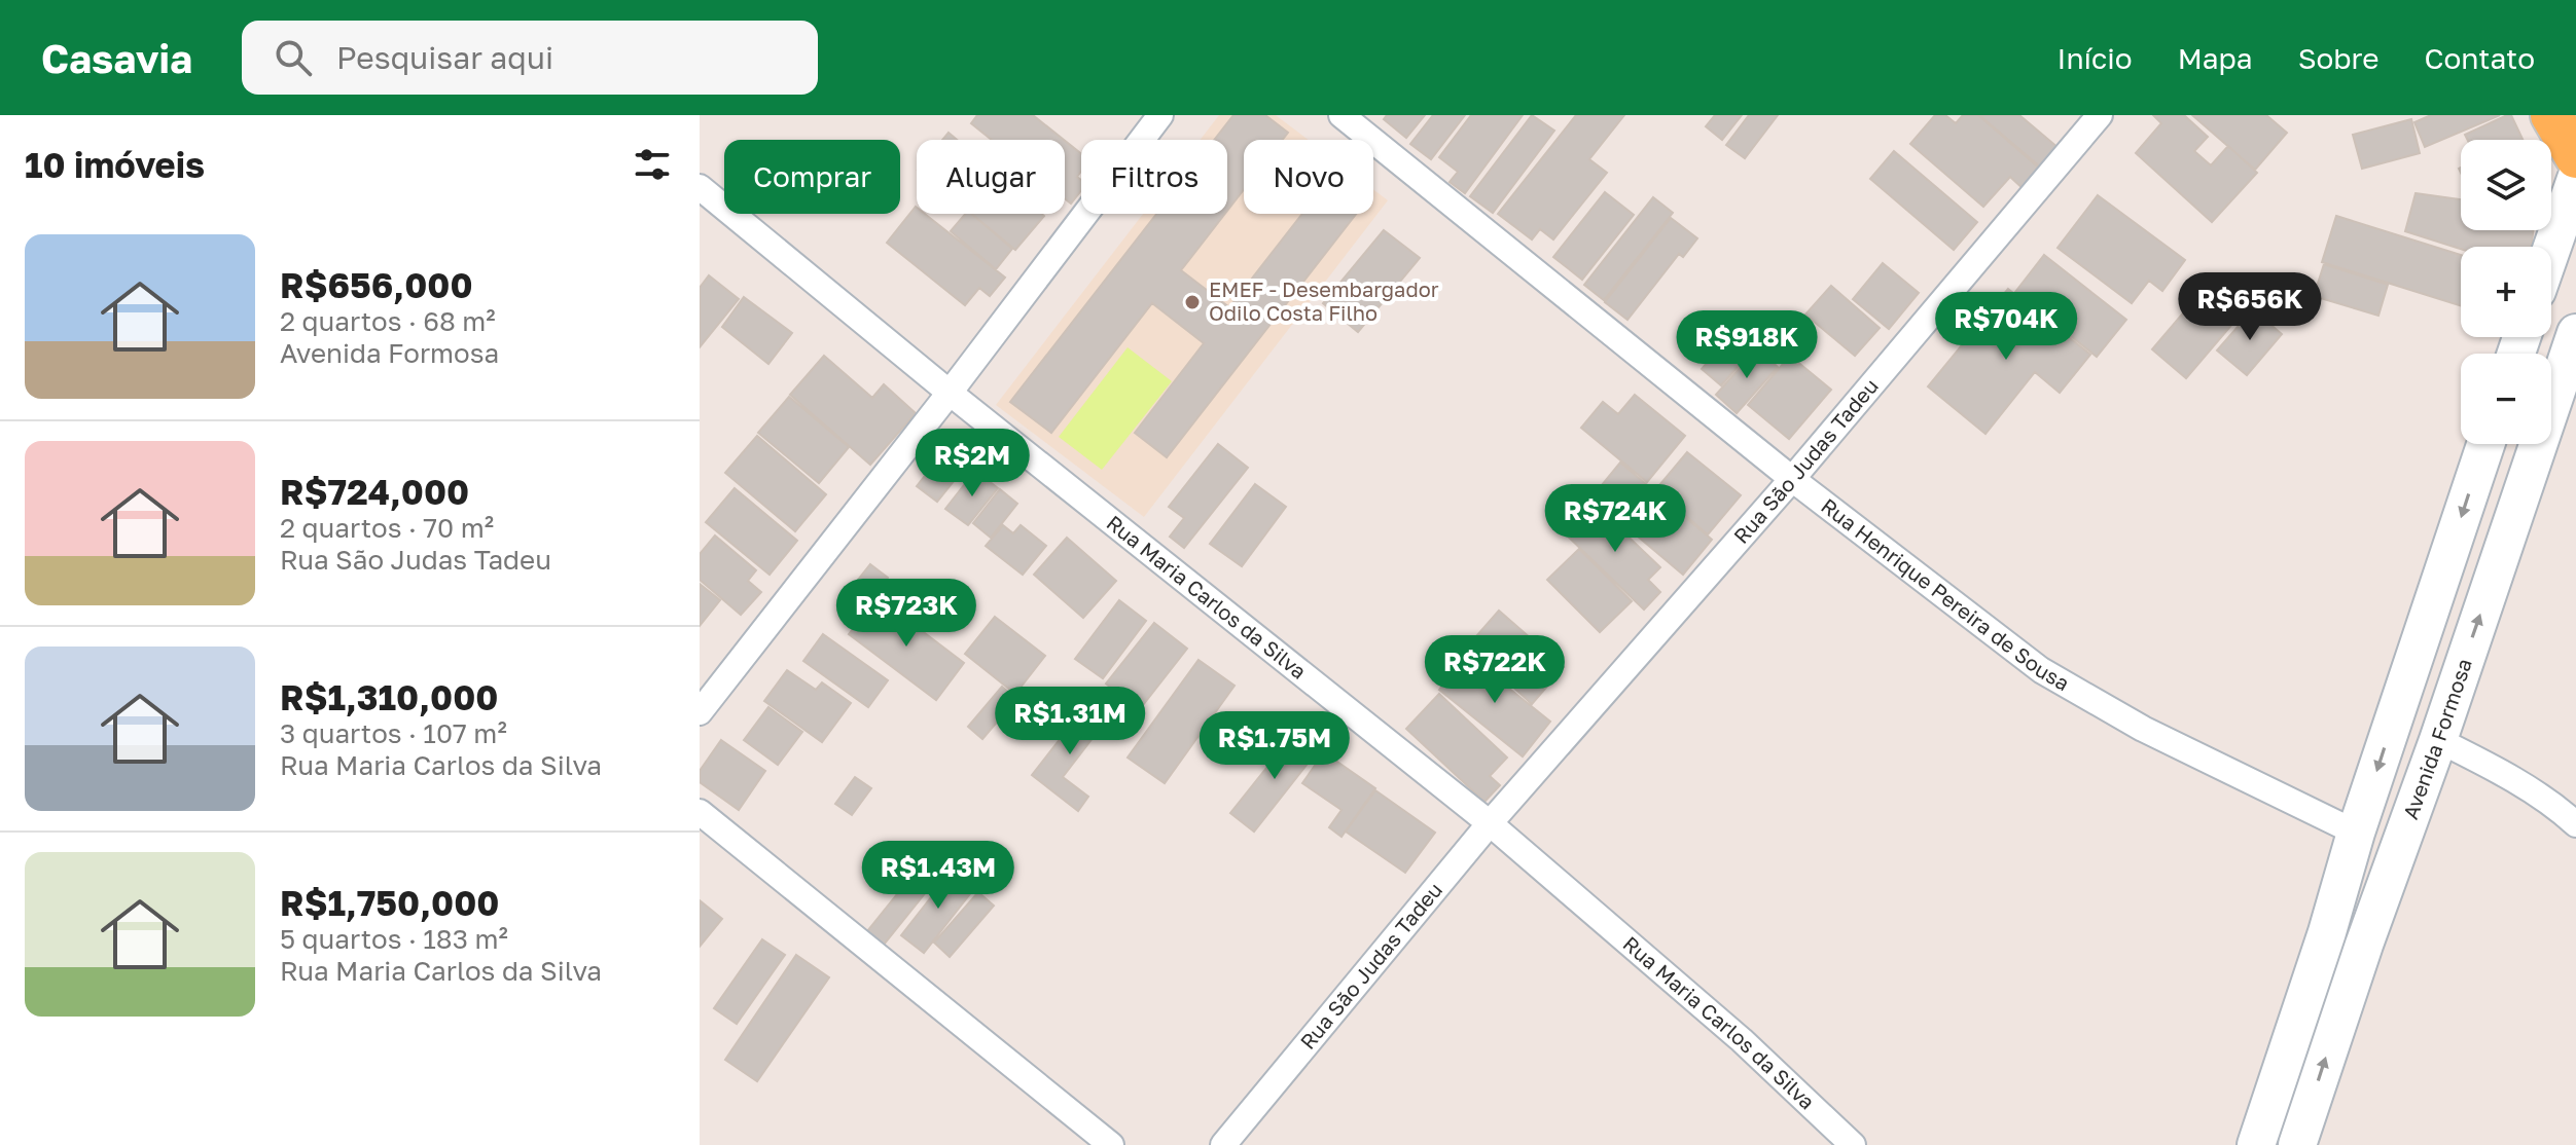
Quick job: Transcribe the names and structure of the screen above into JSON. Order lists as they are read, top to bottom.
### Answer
{
  "streets": {
    "main road": ["Avenida Formosa"],
    "street": ["Rua São Judas Tadeu", "Rua Henrique Pereira de Sousa", "Rua Maria Carlos da Silva"]
  },
  "crossings": [
    ["Rua São Judas Tadeu", "Rua Henrique Pereira de Sousa"],
    ["Rua São Judas Tadeu", "Rua Maria Carlos da Silva"]
  ],
  "places": ["EMEF - Desembargador Odilo Costa Filho"],
  "page": {
    "header": "Casavia",
    "search": "Pesquisar aqui",
    "nav": [
      "Início",
      "Mapa",
      "Sobre",
      "Contato"
    ],
    "heading": "10 imóveis",
    "map_buttons": ["+", "−"],
    "chip": [
      "Comprar",
      "Alugar",
      "Filtros",
      "Novo"
    ],
    "list": [
      {
        "name": "R$656,000",
        "note": "2 quartos · 68 m² · Avenida Formosa"
      },
      {
        "name": "R$724,000",
        "note": "2 quartos · 70 m² · Rua São Judas Tadeu"
      },
      {
        "name": "R$1,310,000",
        "note": "3 quartos · 107 m² · Rua Maria Carlos da Silva"
      },
      {
        "name": "R$1,750,000",
        "note": "5 quartos · 183 m² · Rua Maria Carlos da Silva"
      }
    ],
    "price": [
      "R$656K",
      "R$704K",
      "R$918K",
      "R$2M",
      "R$724K",
      "R$723K",
      "R$722K",
      "R$1.31M",
      "R$1.75M",
      "R$1.43M"
    ]
  }
}
